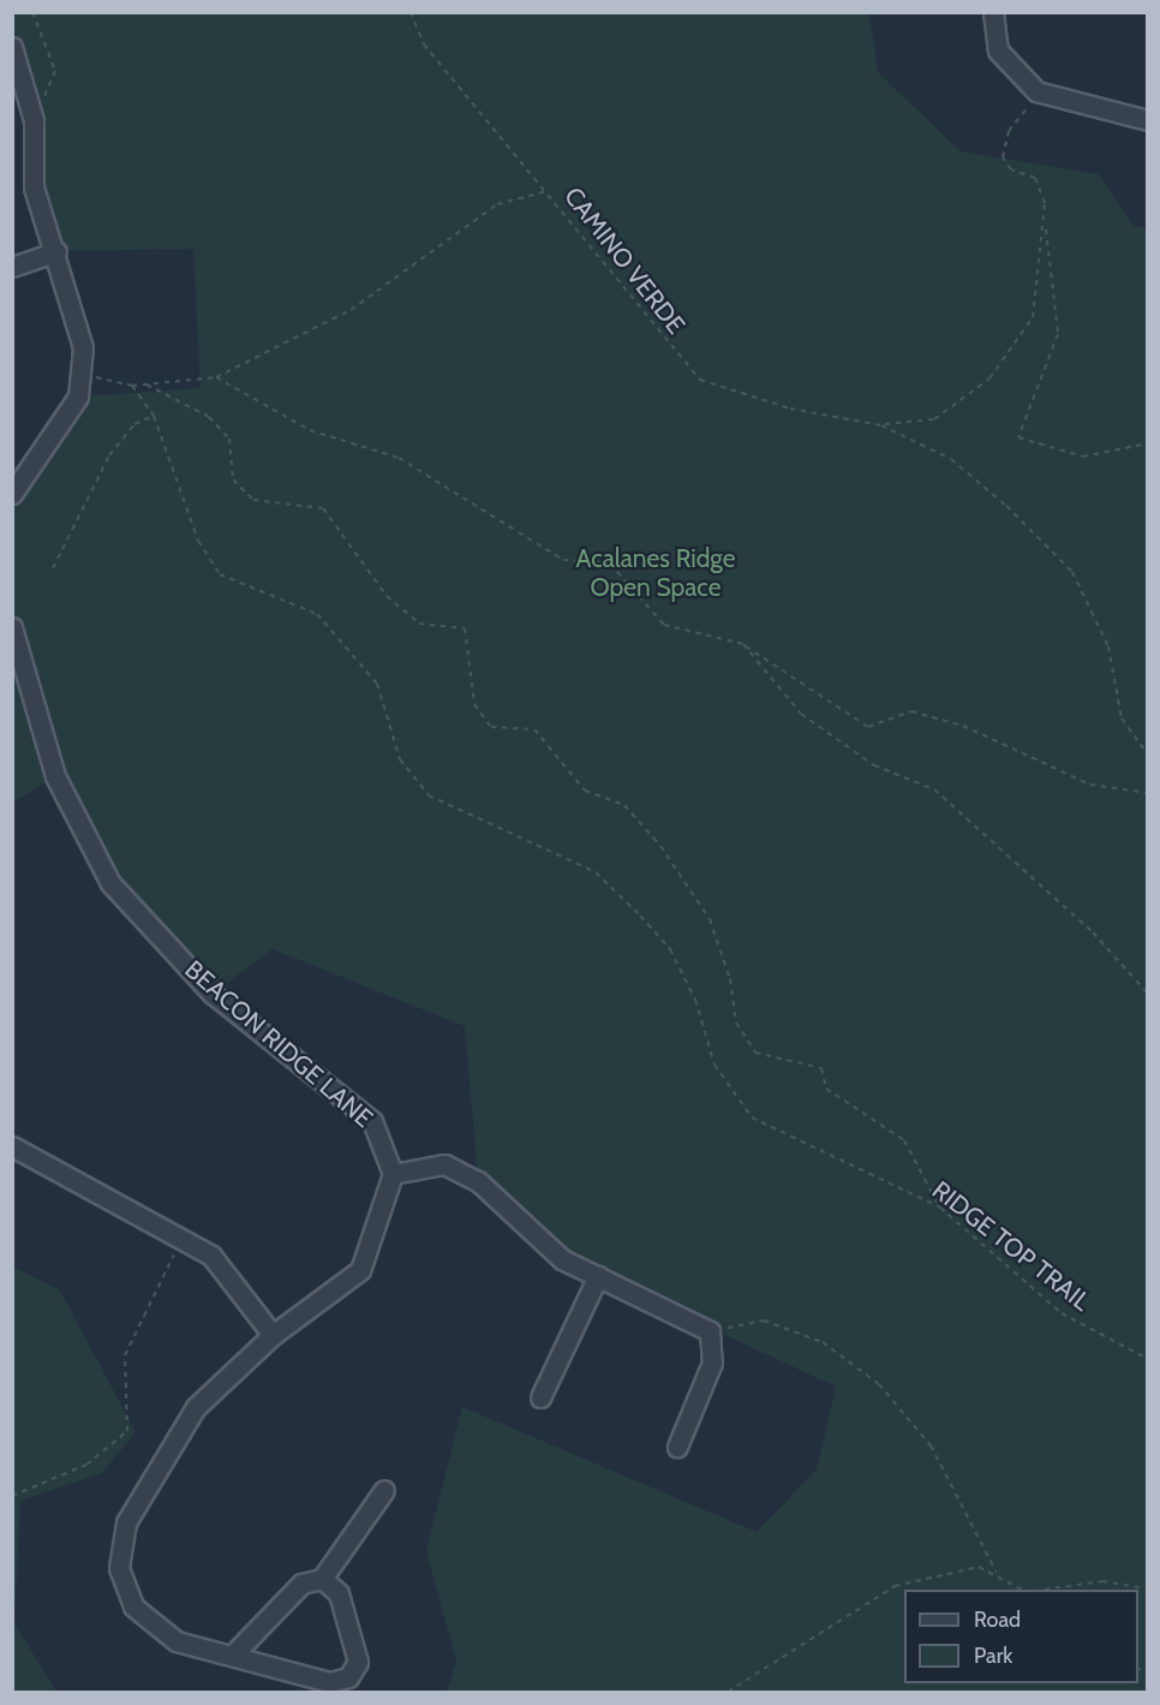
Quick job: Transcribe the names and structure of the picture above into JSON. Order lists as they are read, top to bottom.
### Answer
{
  "streets": {
    "street": ["BEACON RIDGE LANE"],
    "path": ["CAMINO VERDE", "RIDGE TOP TRAIL"]
  },
  "parks": ["Acalanes Ridge Open Space"],
  "legend": ["Road", "Park"]
}
